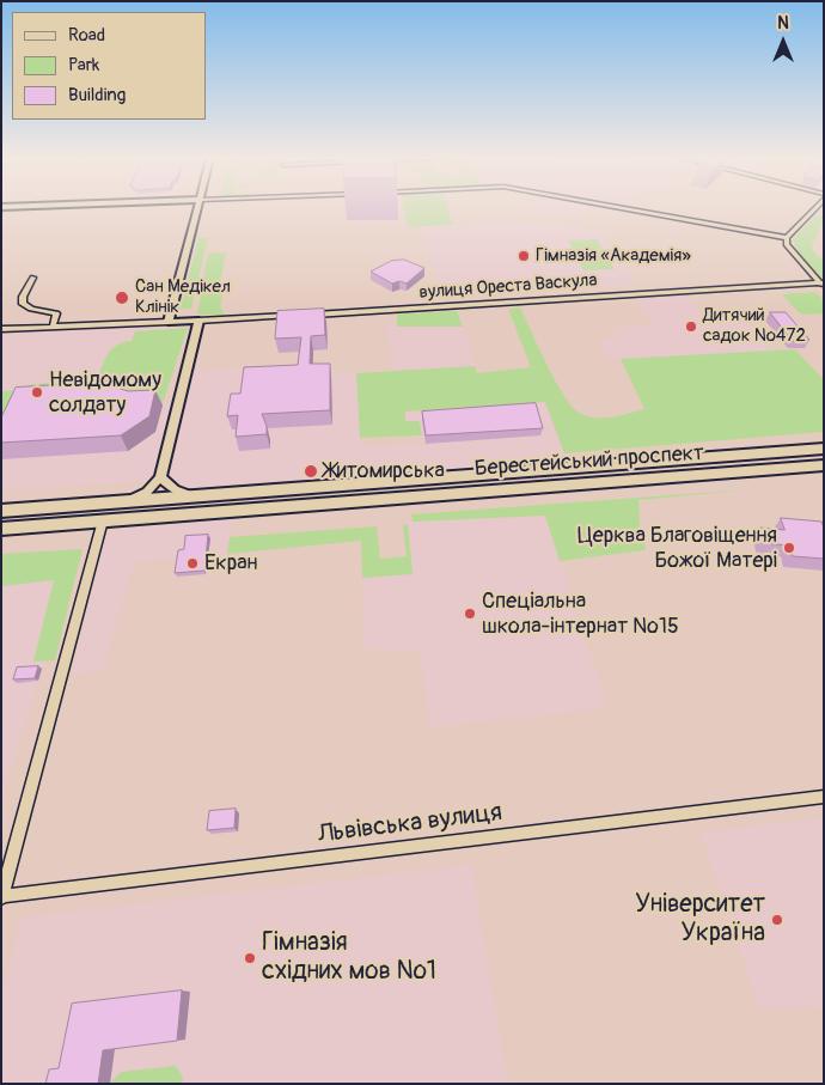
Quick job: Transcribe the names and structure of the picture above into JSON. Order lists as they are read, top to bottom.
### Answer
{
  "streets": {
    "main road": ["Берестейський проспект"],
    "street": ["вулиця Ореста Васкула", "Львівська вулиця"]
  },
  "places": [
    "Гімназія «Академія»",
    "Сан Медікел Клінік",
    "Дитячий садок №472",
    "Невідомому солдату",
    "Житомирська",
    "Церква Благовіщення Божої Матері",
    "Екран",
    "Спеціальна школа-інтернат №15",
    "Університет Україна",
    "Гімназія східних мов №1"
  ],
  "legend": ["Road", "Park", "Building"],
  "north": "top"
}
